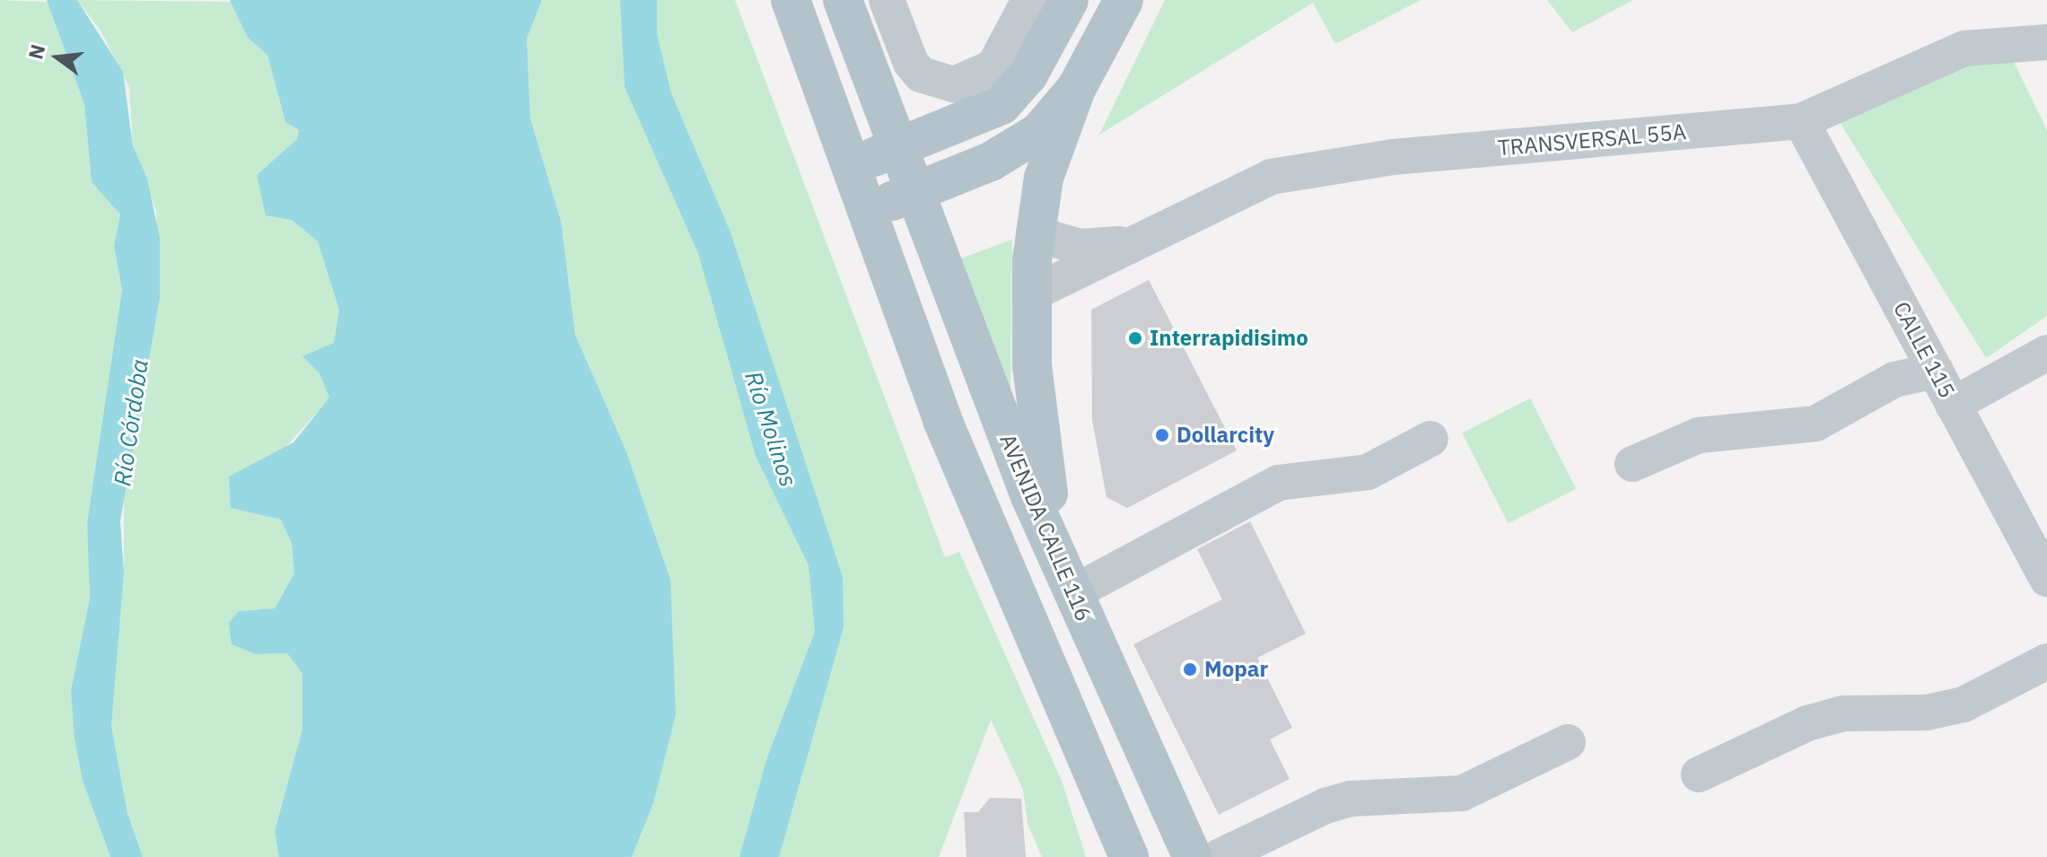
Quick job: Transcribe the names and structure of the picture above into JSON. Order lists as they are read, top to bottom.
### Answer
{
  "streets": {
    "main road": ["AVENIDA CALLE 116"],
    "street": ["TRANSVERSAL 55A", "CALLE 115"]
  },
  "crossings": [
    ["TRANSVERSAL 55A", "CALLE 115"]
  ],
  "water": ["Río Córdoba", "Río Molinos"],
  "places": ["Interrapidisimo", "Dollarcity", "Mopar"],
  "north": "left"
}
